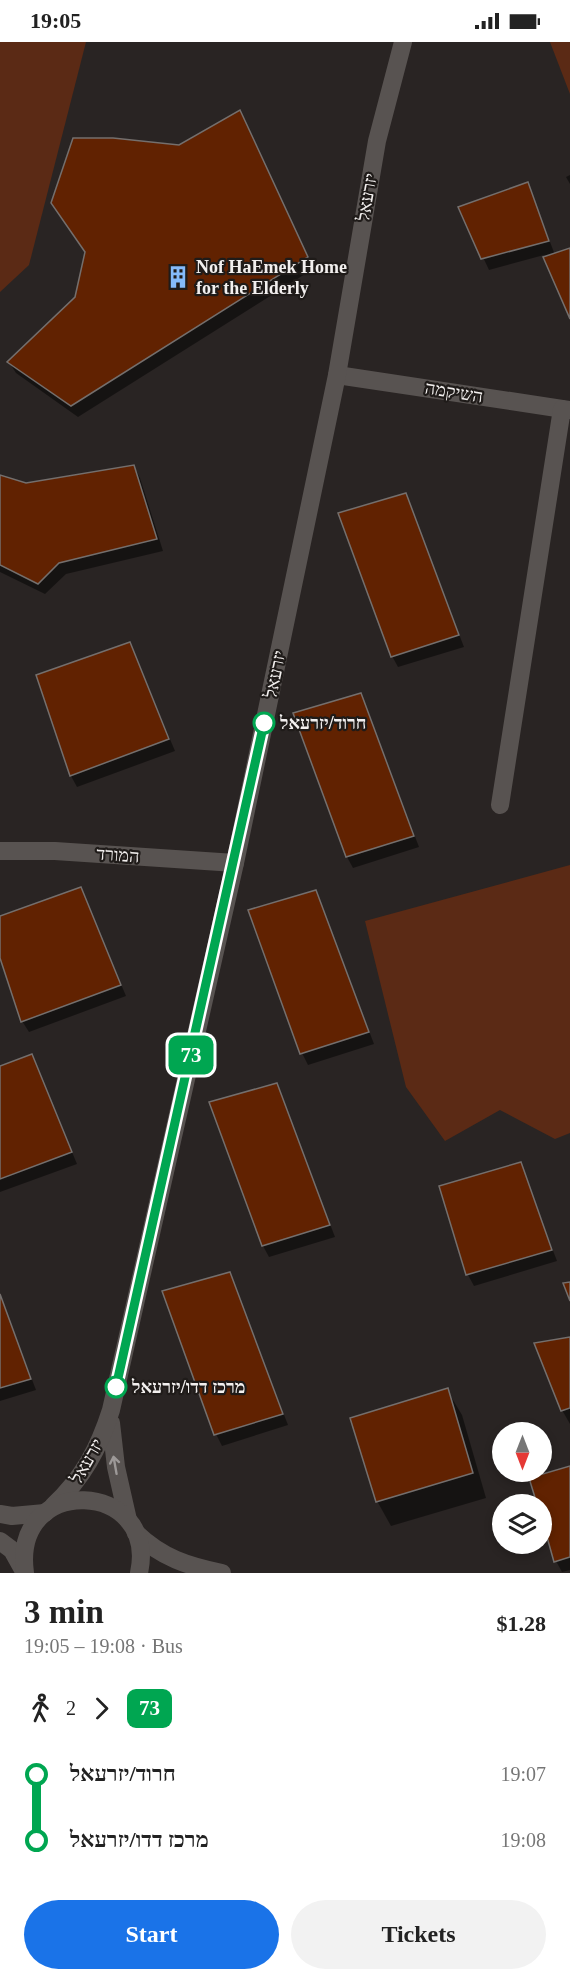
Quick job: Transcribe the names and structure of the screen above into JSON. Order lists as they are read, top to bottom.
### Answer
{
  "streets": {
    "street": ["יזרעאל", "השיקמה", "המורד"]
  },
  "crossings": [
    ["יזרעאל", "השיקמה"],
    ["יזרעאל", "המורד"]
  ],
  "places": {
    "building": ["Nof HaEmek Home for the Elderly"],
    "other": ["חרוד/יזרעאל", "מרכז דדו/יזרעאל"]
  },
  "lines": ["bus line 73"],
  "north": "bottom",
  "page": {
    "status": "19:05",
    "on_map": "73",
    "heading": ["3 min", "19:05 – 19:08 · Bus", "$1.28"],
    "legs": ["2", "73"],
    "list": [
      {
        "name": "חרוד/יזרעאל",
        "value": "19:07"
      },
      {
        "name": "מרכז דדו/יזרעאל",
        "value": "19:08"
      }
    ],
    "buttons": ["Start", "Tickets"]
  }
}
